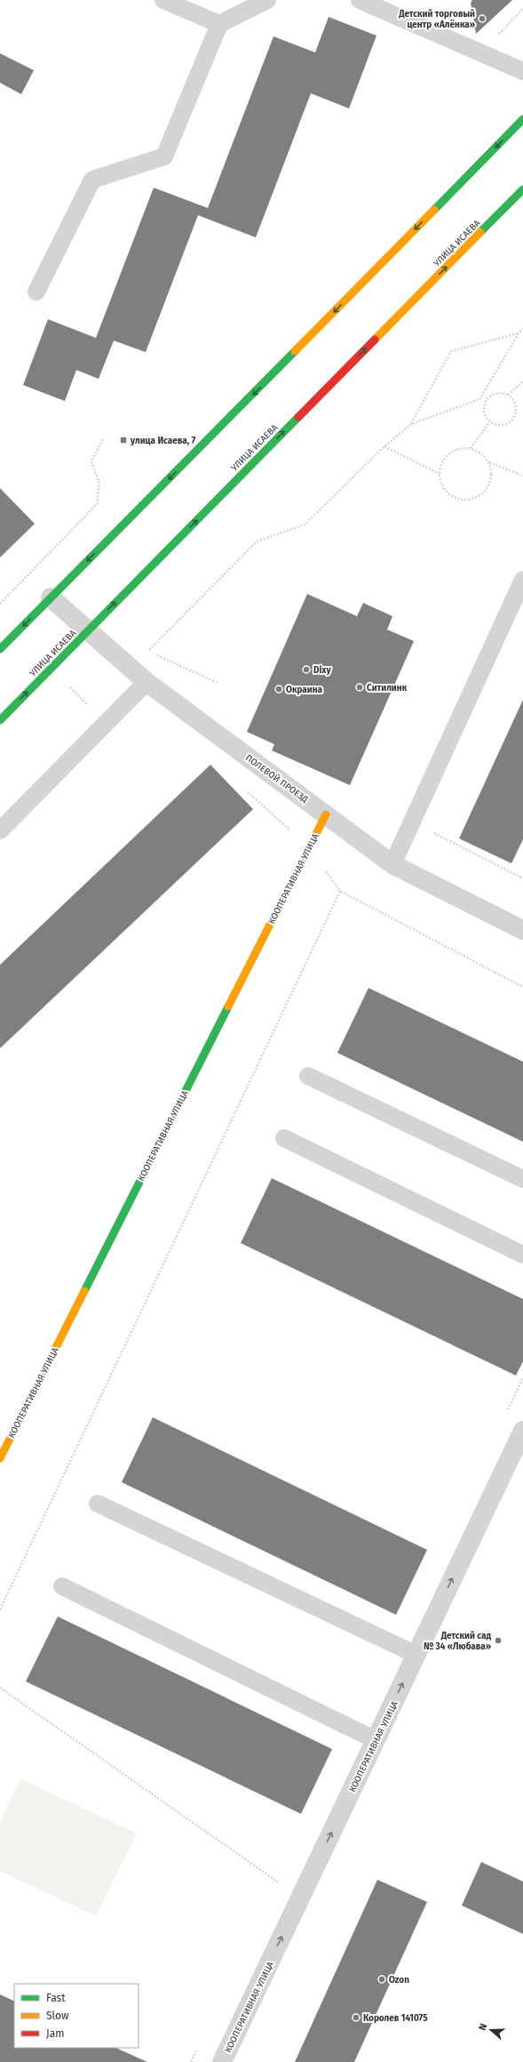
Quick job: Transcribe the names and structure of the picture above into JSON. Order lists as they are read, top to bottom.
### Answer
{
  "streets": {
    "main road": ["УЛИЦА ИСАЕВА", "КООПЕРАТИВНАЯ УЛИЦА"],
    "street": ["ПОЛЕВОЙ ПРОЕЗД"]
  },
  "crossings": [
    ["УЛИЦА ИСАЕВА", "ПОЛЕВОЙ ПРОЕЗД"],
    ["ПОЛЕВОЙ ПРОЕЗД", "КООПЕРАТИВНАЯ УЛИЦА"]
  ],
  "one_way": ["КООПЕРАТИВНАЯ УЛИЦА"],
  "places": {
    "other": [
      "Детский торговый центр «Алёнка»",
      "Dixy",
      "Ситилинк",
      "Окраина",
      "Детский сад № 34 «Любава»",
      "Ozon",
      "Королев 141075"
    ],
    "transit": ["улица Исаева, 7"]
  },
  "legend": ["Fast", "Slow", "Jam"],
  "north": "left"
}
